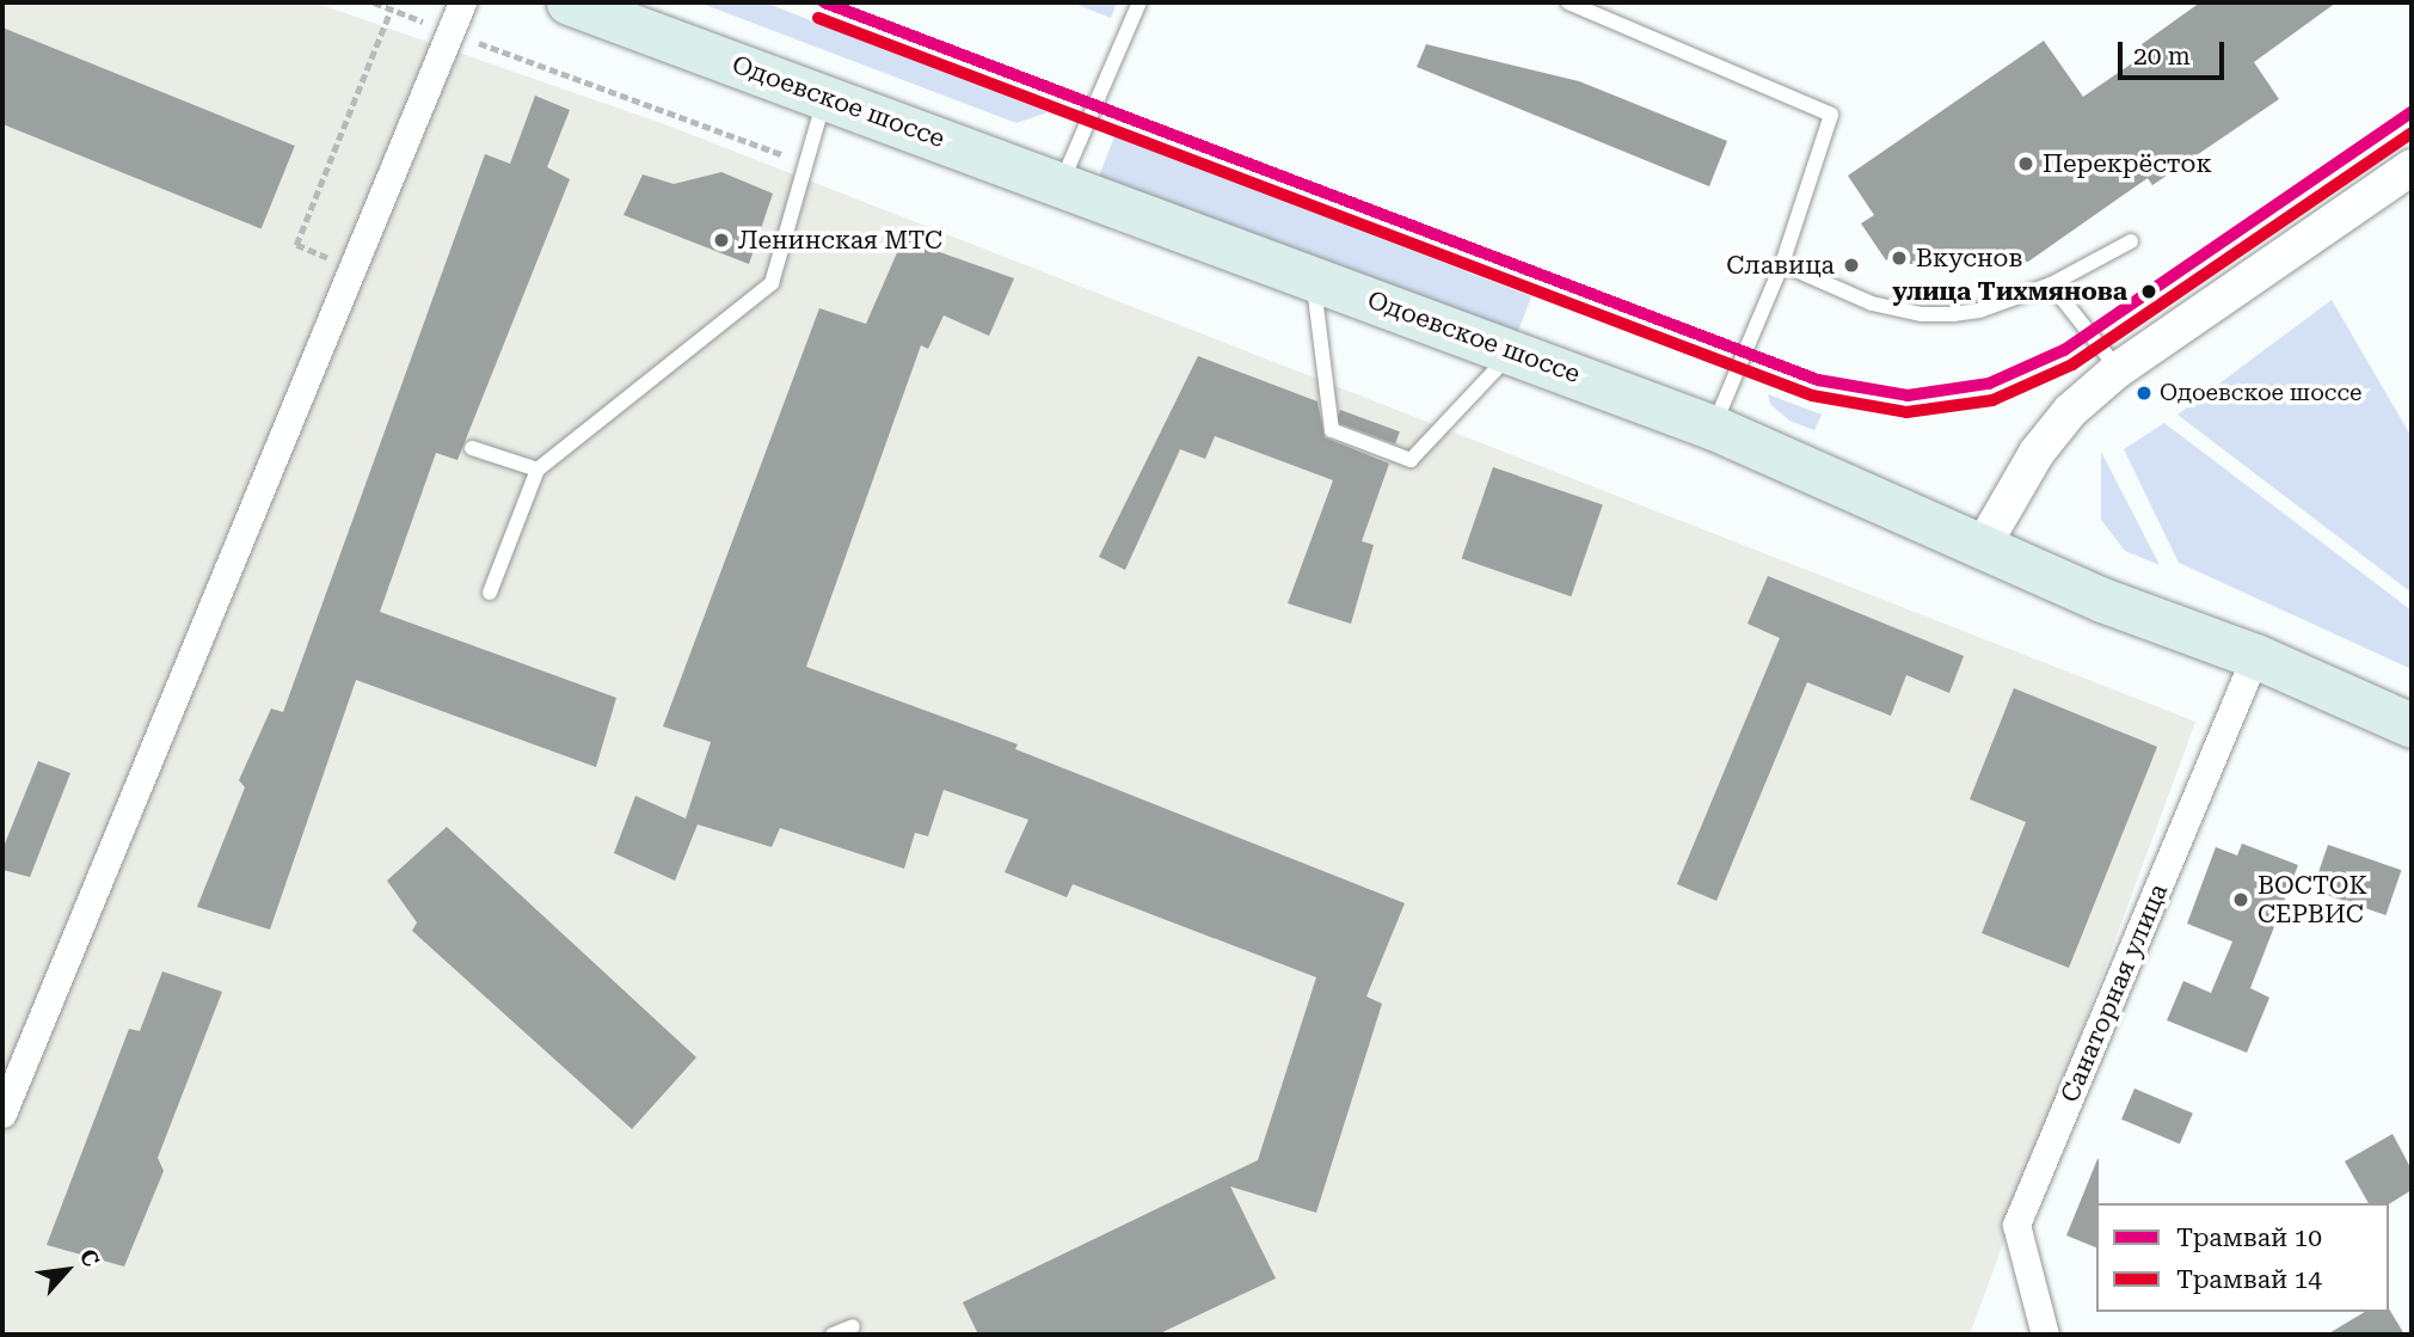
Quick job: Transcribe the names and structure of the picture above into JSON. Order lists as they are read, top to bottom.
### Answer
{
  "streets": {
    "main road": ["Одоевское шоссе"],
    "street": ["Санаторная улица"]
  },
  "crossings": [
    ["Одоевское шоссе", "Санаторная улица"]
  ],
  "places": [
    "Перекрёсток",
    "Ленинская МТС",
    "Вкуснов",
    "Славица",
    "улица Тихмянова",
    "Одоевское шоссе",
    "ВОСТОК СЕРВИС"
  ],
  "lines": ["tram line 10", "tram line 14"],
  "legend": ["Трамвай 10", "Трамвай 14"],
  "scale_bar": "20 m",
  "north": "top right"
}
